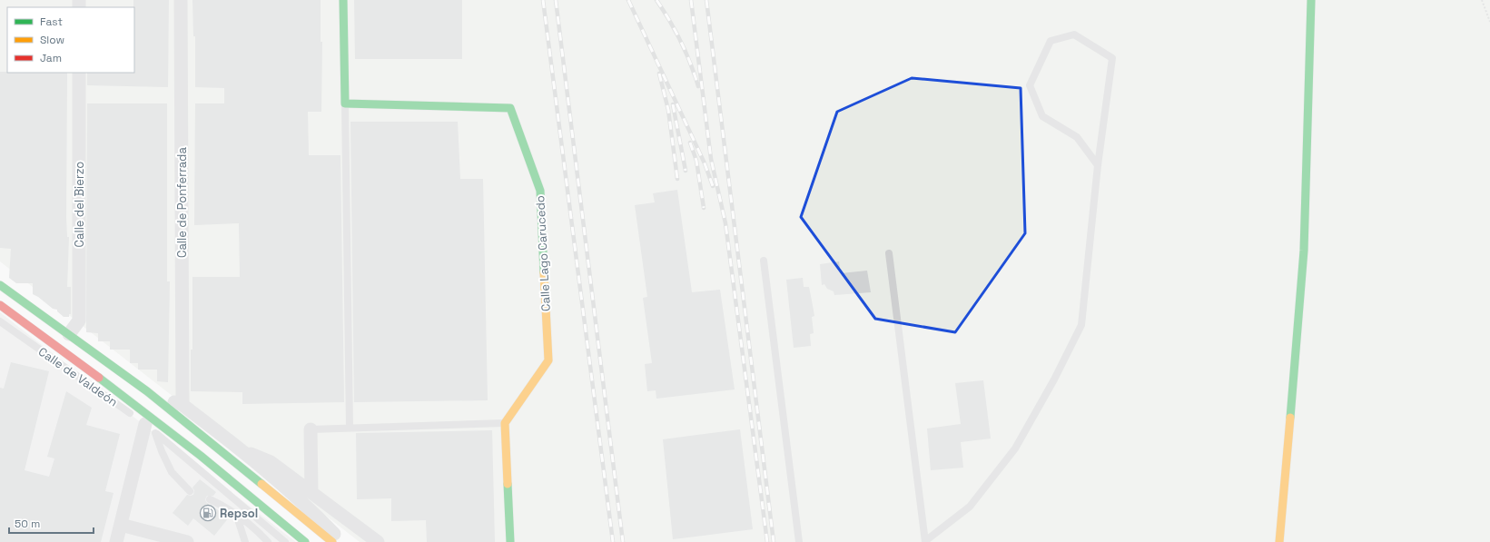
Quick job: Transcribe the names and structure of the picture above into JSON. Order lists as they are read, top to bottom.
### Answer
{
  "streets": {
    "main road": ["Calle Lago Carucedo"],
    "street": ["Calle de Ponferrada", "Calle del Bierzo"],
    "lane": ["Calle de Valdeón"]
  },
  "places": {
    "fuel station": ["Repsol"]
  },
  "legend": ["Fast", "Slow", "Jam"],
  "scale_bar": "50 m"
}
